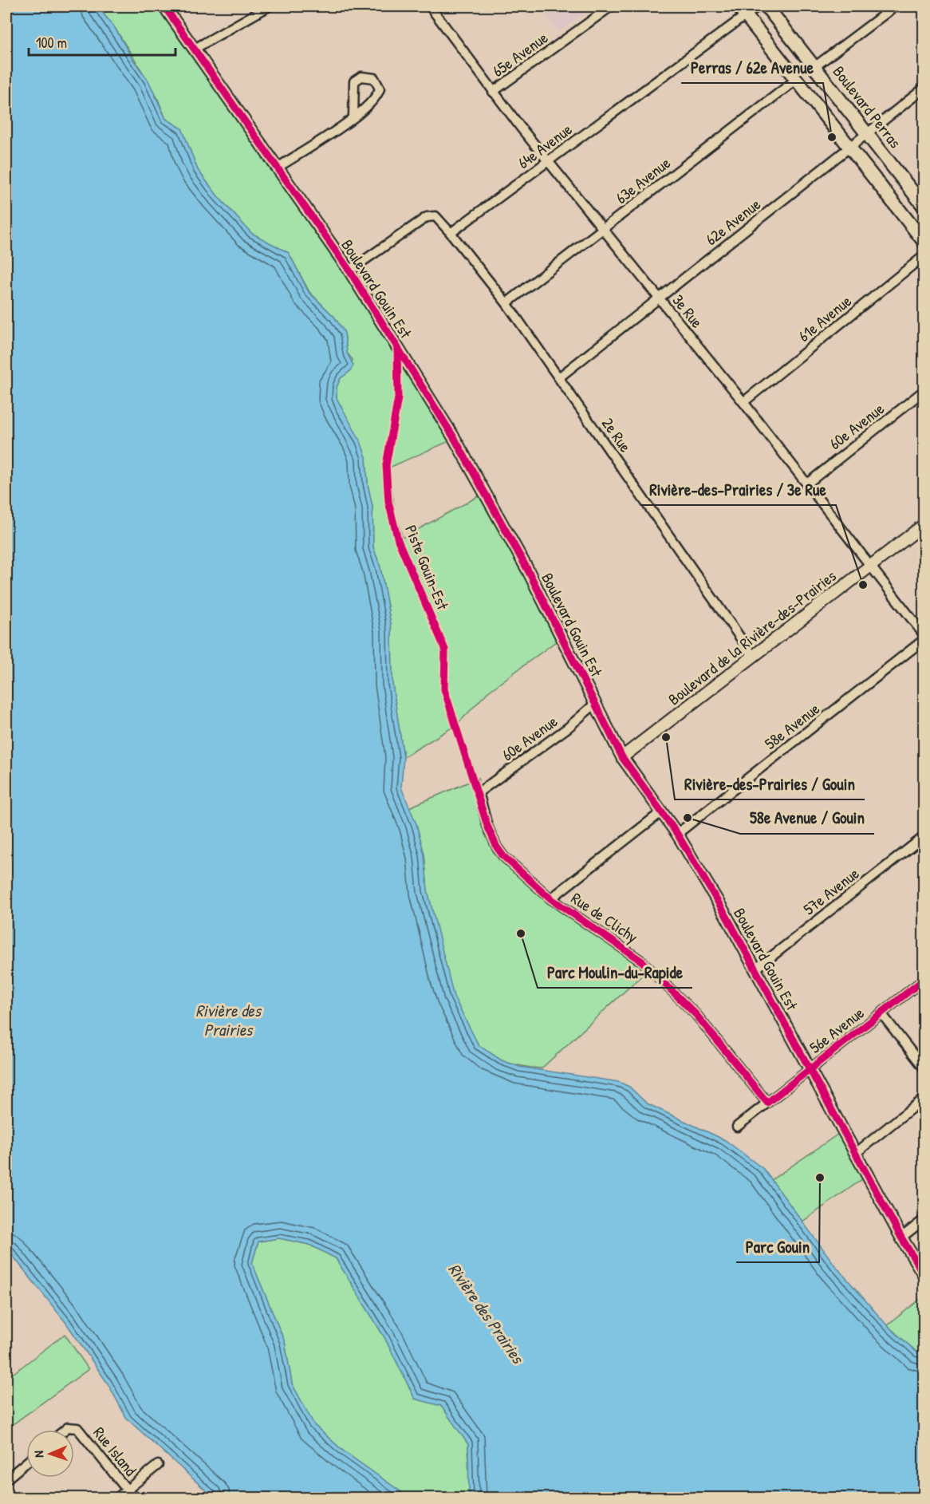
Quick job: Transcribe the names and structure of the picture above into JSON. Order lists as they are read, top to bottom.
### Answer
{
  "streets": {
    "main road": ["Boulevard Perras"],
    "street": [
      "65e Avenue",
      "64e Avenue",
      "63e Avenue",
      "62e Avenue",
      "Boulevard Gouin Est",
      "3e Rue",
      "61e Avenue",
      "60e Avenue",
      "2e Rue",
      "Boulevard de la Rivière-des-Prairies",
      "58e Avenue",
      "57e Avenue",
      "Rue de Clichy",
      "56e Avenue",
      "Rue Island"
    ],
    "cycle path": ["Piste Gouin-Est"]
  },
  "crossings": [
    ["65e Avenue", "3e Rue"],
    ["Boulevard Perras", "62e Avenue"],
    ["64e Avenue", "3e Rue"],
    ["64e Avenue", "2e Rue"],
    ["63e Avenue", "3e Rue"],
    ["63e Avenue", "2e Rue"],
    ["62e Avenue", "3e Rue"],
    ["62e Avenue", "2e Rue"],
    ["Boulevard Gouin Est", "60e Avenue"],
    ["Boulevard Gouin Est", "Boulevard de la Rivière-des-Prairies"],
    ["Boulevard Gouin Est", "58e Avenue"],
    ["Boulevard Gouin Est", "57e Avenue"],
    ["Boulevard Gouin Est", "56e Avenue"],
    ["3e Rue", "61e Avenue"],
    ["3e Rue", "60e Avenue"],
    ["3e Rue", "Boulevard de la Rivière-des-Prairies"],
    ["60e Avenue", "Rue de Clichy"],
    ["2e Rue", "Boulevard de la Rivière-des-Prairies"],
    ["Rue de Clichy", "56e Avenue"]
  ],
  "water": ["Rivière des Prairies"],
  "places": [
    "Perras / 62e Avenue",
    "Rivière-des-Prairies / 3e Rue",
    "Rivière-des-Prairies / Gouin",
    "58e Avenue / Gouin",
    "Parc Moulin-du-Rapide",
    "Parc Gouin"
  ],
  "scale_bar": "100 m",
  "north": "left"
}
